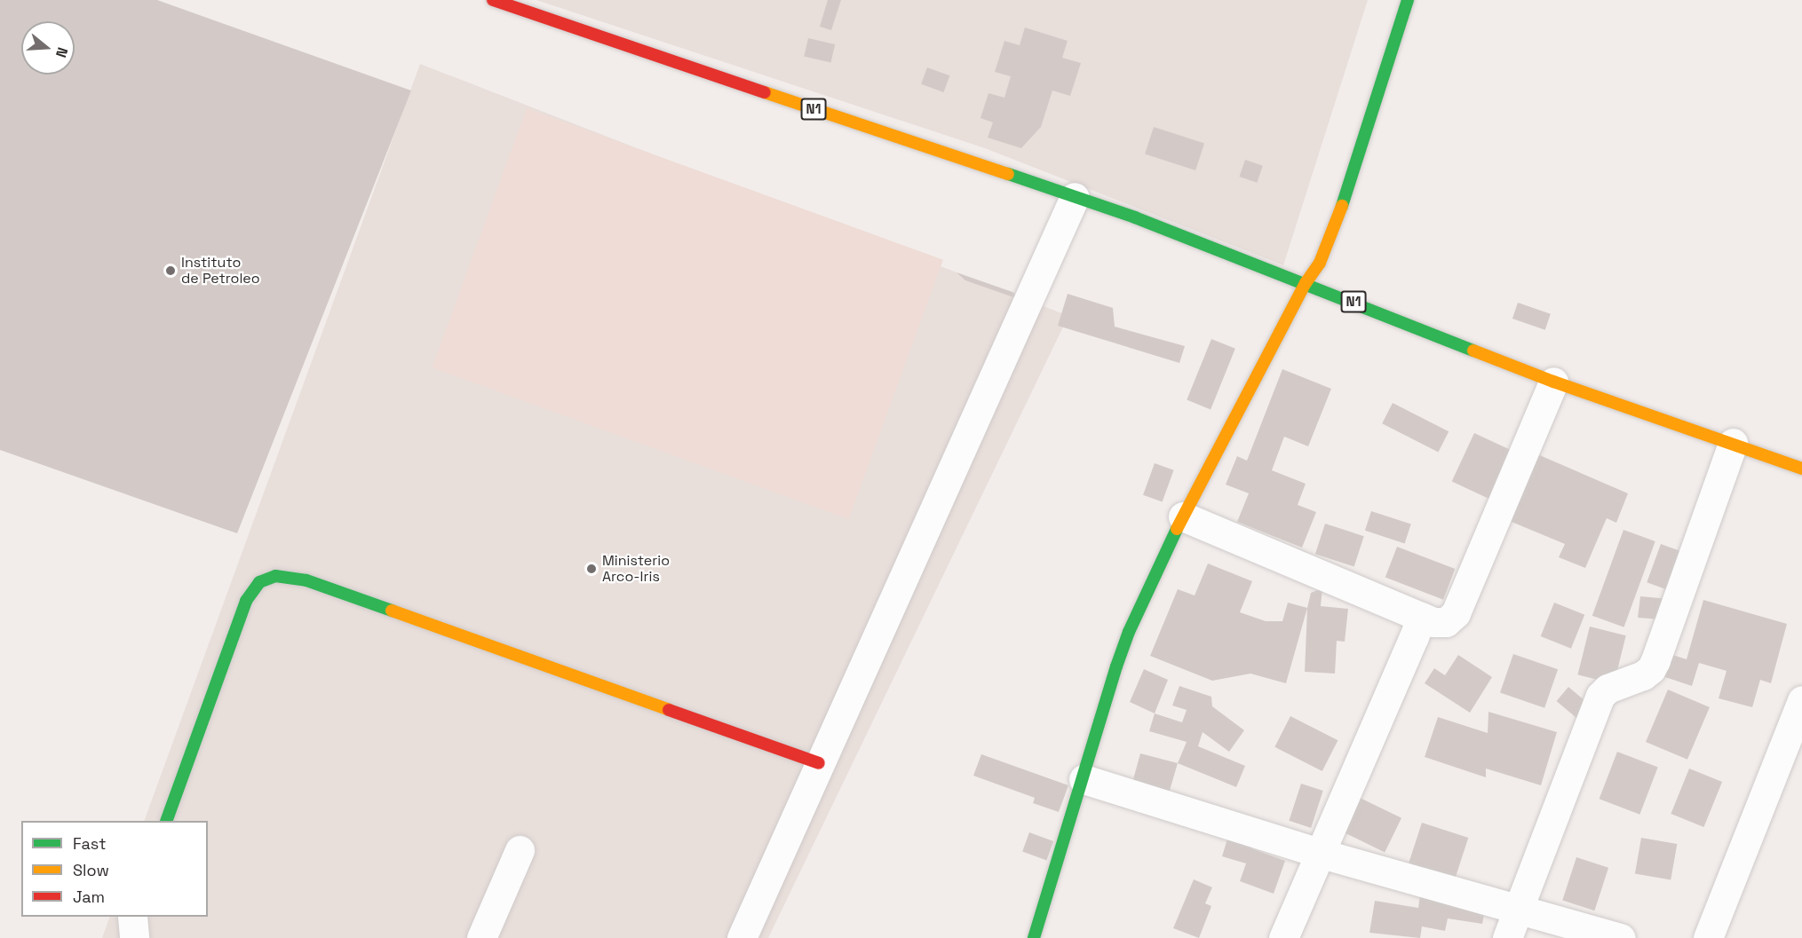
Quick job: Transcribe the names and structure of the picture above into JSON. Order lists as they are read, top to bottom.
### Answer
{
  "streets": {
    "main road": ["N1"]
  },
  "places": ["Instituto de Petroleo", "Ministerio Arco-Iris"],
  "legend": ["Fast", "Slow", "Jam"],
  "north": "right"
}
